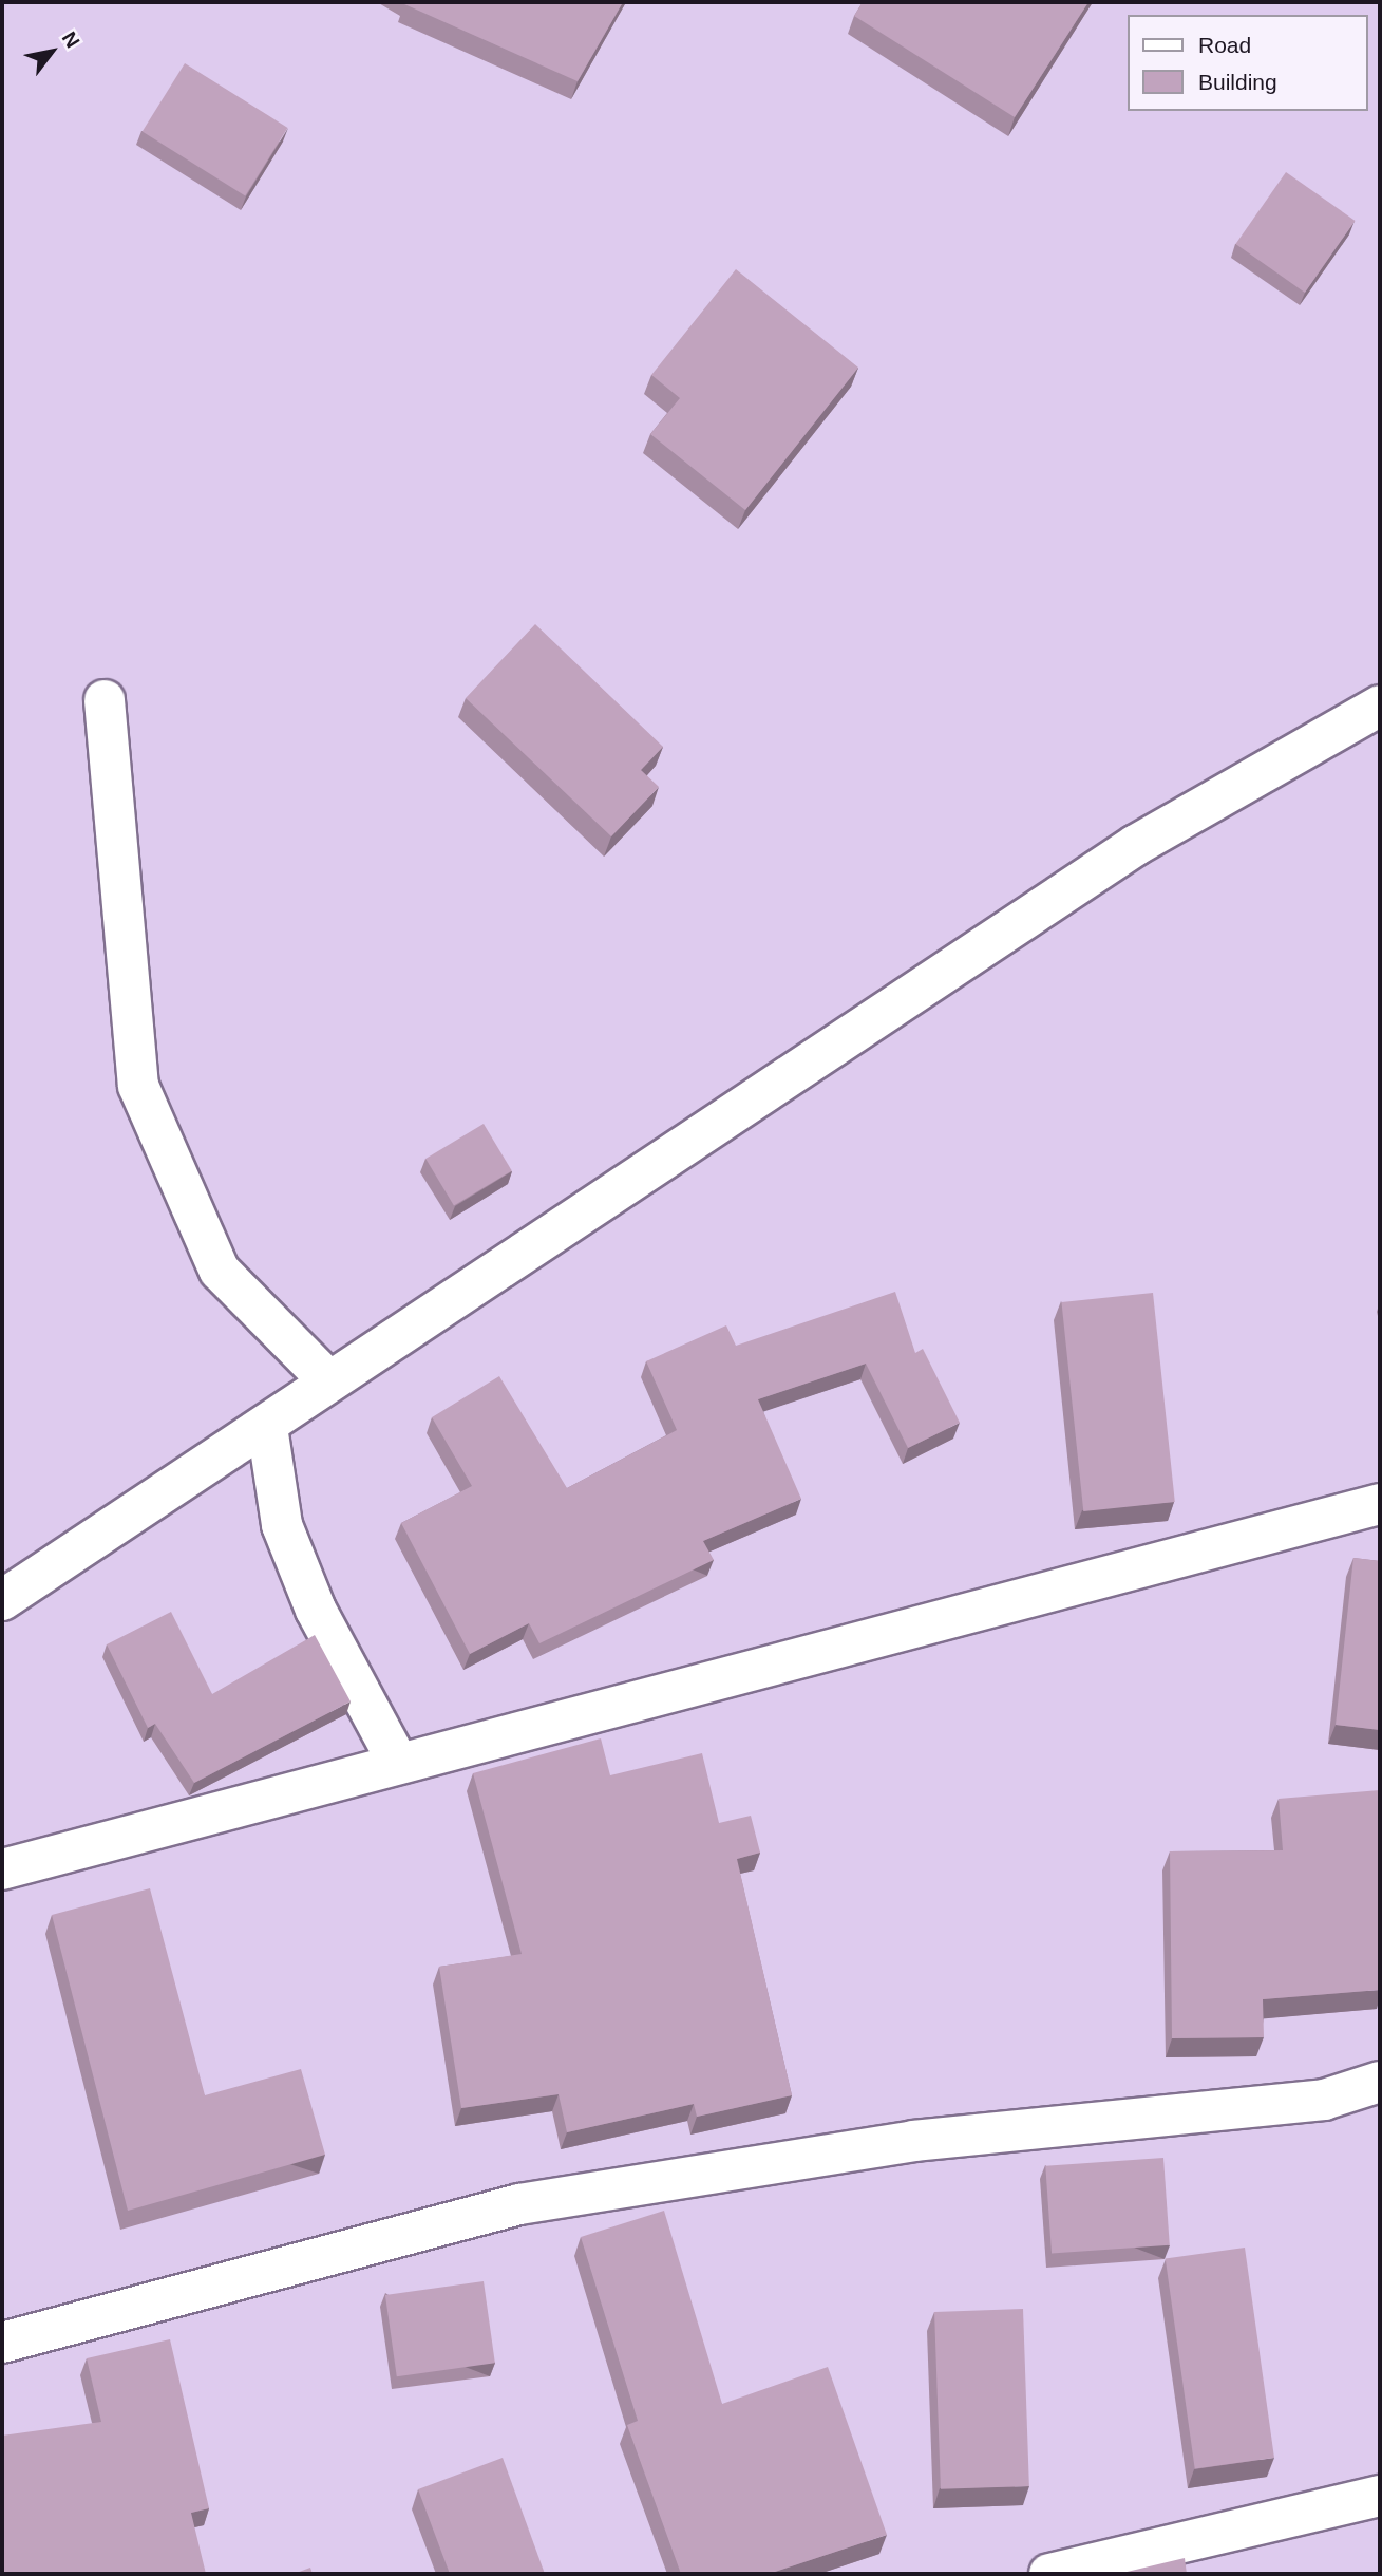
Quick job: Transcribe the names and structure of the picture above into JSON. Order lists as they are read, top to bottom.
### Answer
{
  "legend": ["Road", "Building"],
  "north": "top right"
}
